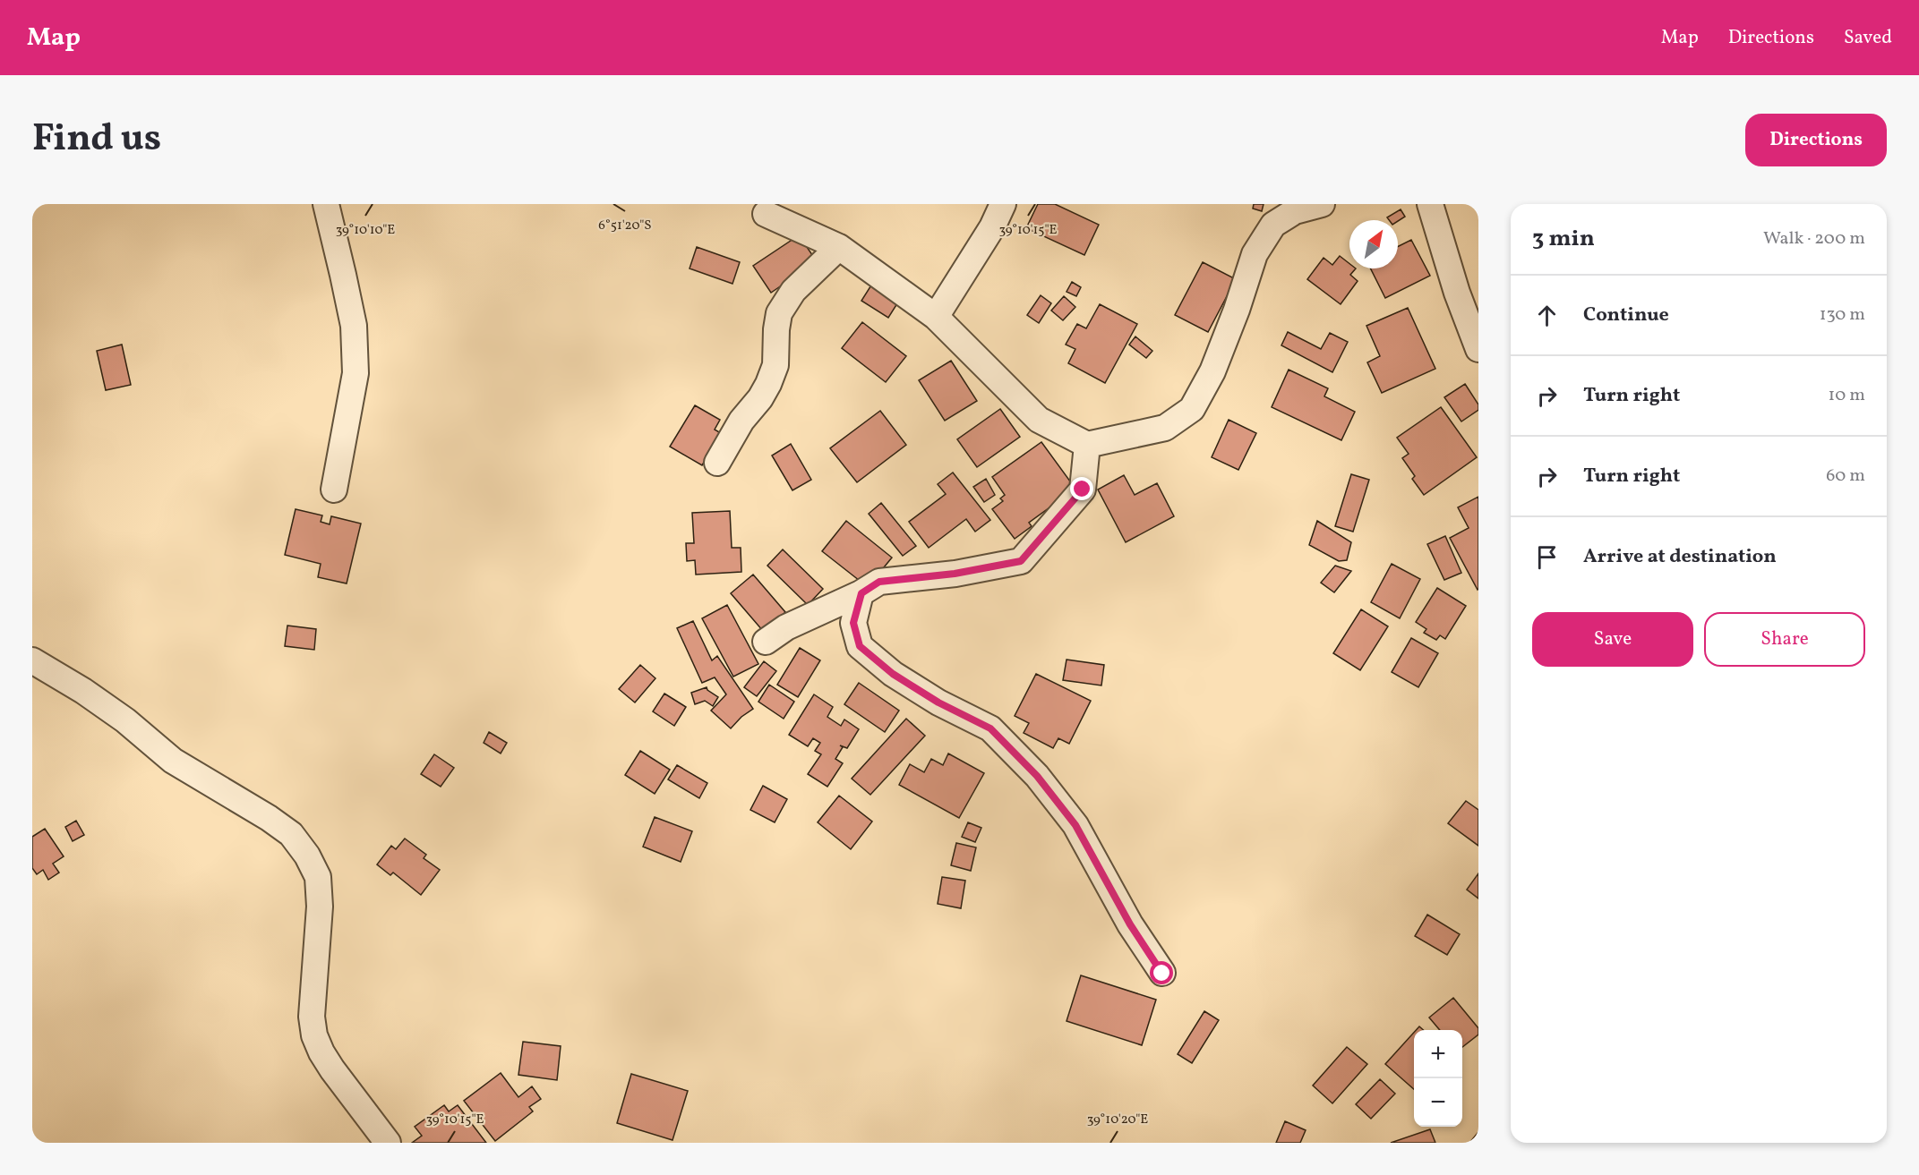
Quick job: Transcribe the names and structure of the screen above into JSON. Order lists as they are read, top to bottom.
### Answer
{
  "north": "top right",
  "page": {
    "header": "Map",
    "nav": ["Map", "Directions", "Saved"],
    "title": "Find us",
    "buttons": [
      "Directions",
      ["Save", "Share"]
    ],
    "heading": ["3 min", "Walk · 200 m"],
    "list": [
      ["Continue", "130 m"],
      ["Turn right", "10 m"],
      ["Turn right", "60 m"],
      "Arrive at destination"
    ],
    "map_buttons": ["+", "−"]
  },
  "coordinates": [
    "6°51'20\"S",
    "39°10'10\"E",
    "39°10'15\"E",
    "39°10'20\"E"
  ]
}
